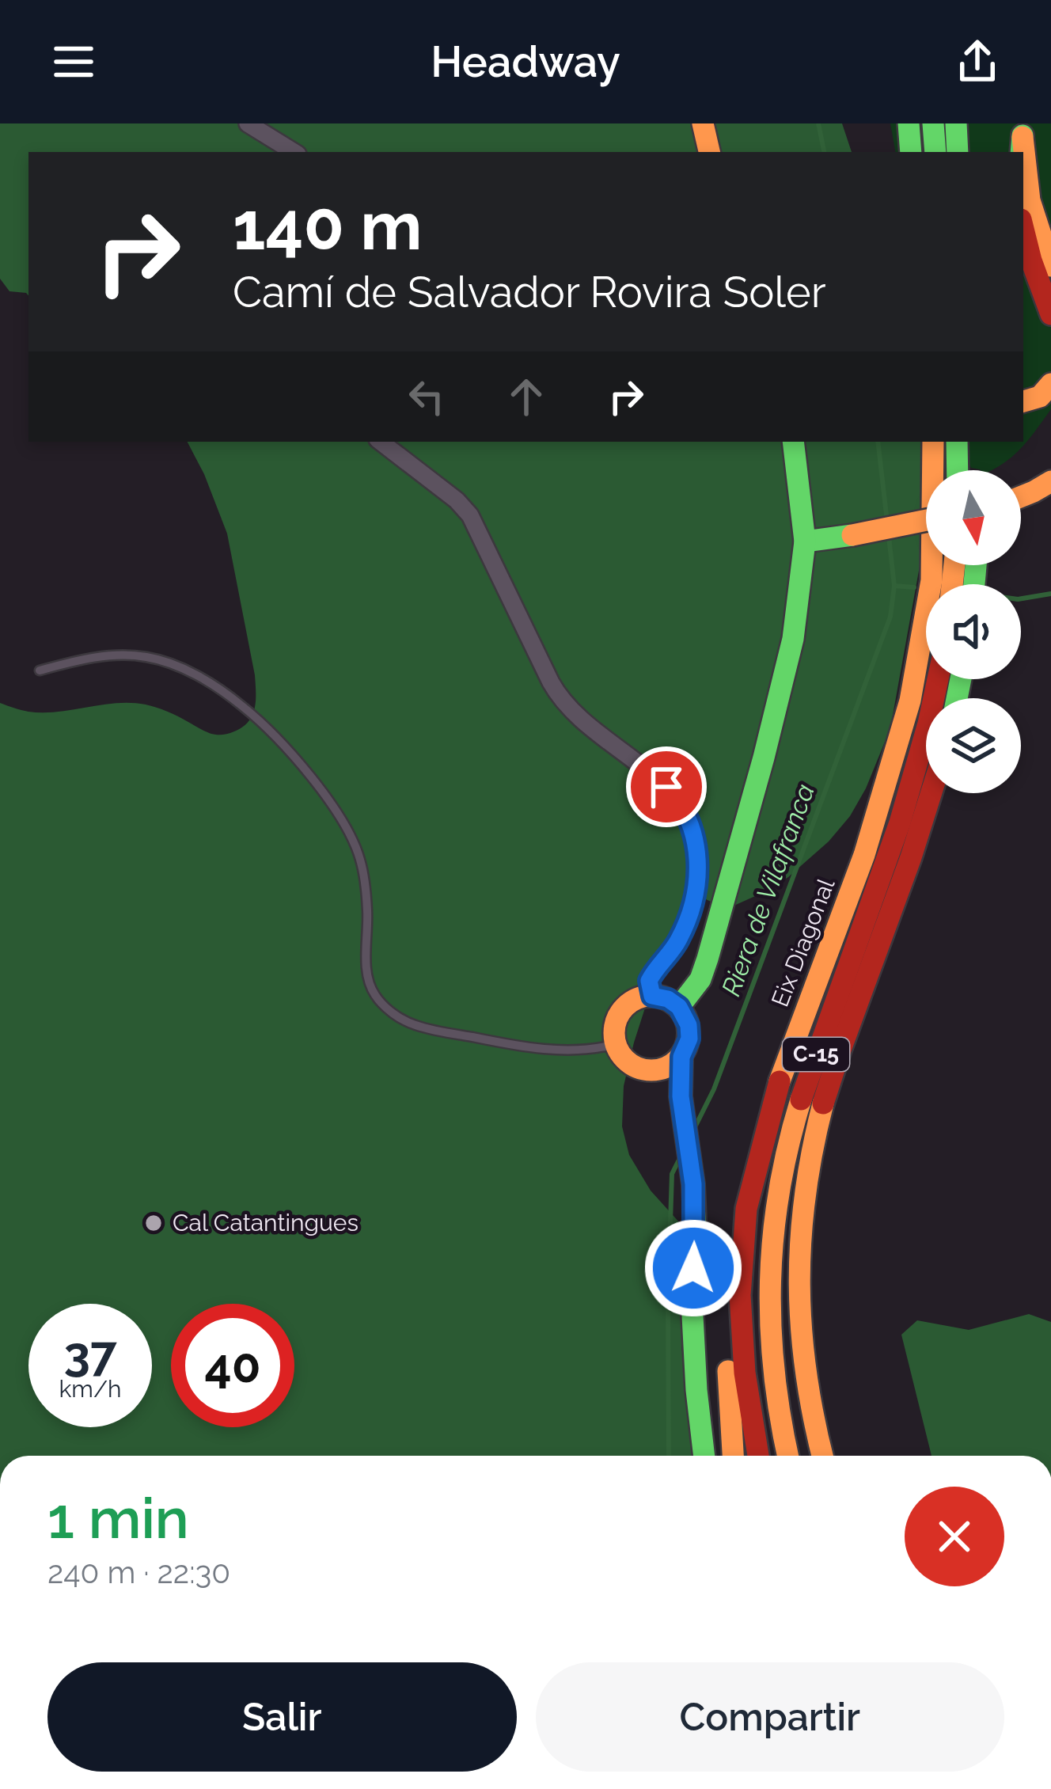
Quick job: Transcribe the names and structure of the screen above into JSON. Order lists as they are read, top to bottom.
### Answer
{
  "streets": {
    "main road": ["Eix Diagonal", "C-15"]
  },
  "water": ["Riera de Vilafranca"],
  "places": ["Cal Catantingues"],
  "north": "bottom",
  "page": {
    "header": "Headway",
    "turn": ["140 m", "Camí de Salvador Rovira Soler"],
    "speed": "37 km/h",
    "limit": "40",
    "heading": ["1 min", "240 m · 22:30"],
    "buttons": ["Salir", "Compartir"]
  }
}
